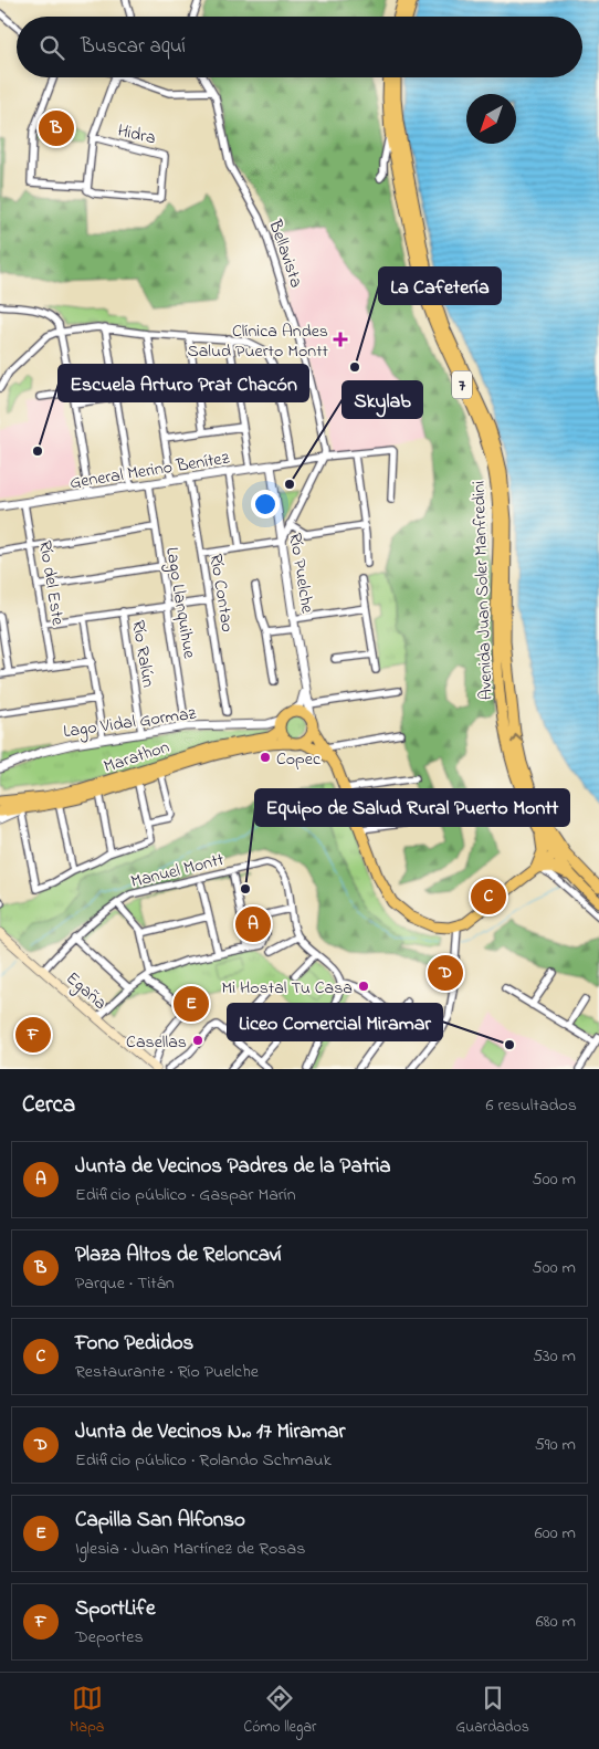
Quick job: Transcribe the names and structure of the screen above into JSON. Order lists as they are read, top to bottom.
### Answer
{
  "streets": {
    "main road": [
      "7",
      "Río Puelche",
      "Avenida Juan Soler Manfredini",
      "Marathon",
      "Egaña"
    ],
    "street": [
      "Hidra",
      "Bellavista",
      "General Merino Benítez",
      "Río del Este",
      "Río Contao",
      "Lago Llanquihue",
      "Río Ralún",
      "Lago Vidal Gormaz",
      "Manuel Montt"
    ]
  },
  "crossings": [
    ["Bellavista", "General Merino Benítez"],
    ["General Merino Benítez", "Río Puelche"],
    ["General Merino Benítez", "Río del Este"],
    ["General Merino Benítez", "Río Contao"],
    ["General Merino Benítez", "Lago Llanquihue"],
    ["Río Puelche", "Lago Vidal Gormaz"],
    ["Río Puelche", "Marathon"],
    ["Lago Llanquihue", "Lago Vidal Gormaz"],
    ["Río Ralún", "Lago Vidal Gormaz"],
    ["Lago Vidal Gormaz", "Marathon"],
    ["Manuel Montt", "Egaña"]
  ],
  "places": {
    "health": ["Clínica Andes Salud Puerto Montt"],
    "other": [
      "La Cafetería",
      "Escuela Arturo Prat Chacón",
      "Skylab",
      "Copec",
      "Equipo de Salud Rural Puerto Montt",
      "Mi Hostal Tu Casa",
      "Casellas",
      "Liceo Comercial Miramar"
    ]
  },
  "north": "bottom left",
  "page": {
    "search": "Buscar aquí",
    "pins": [
      "B",
      "C",
      "A",
      "D",
      "E",
      "F"
    ],
    "heading": ["Cerca", "6 resultados"],
    "list": [
      {
        "mark": "A",
        "name": "Junta de Vecinos Padres de la Patria",
        "note": "Edificio público · Gaspar Marín",
        "value": "500 m"
      },
      {
        "mark": "B",
        "name": "Plaza Altos de Reloncaví",
        "note": "Parque · Titán",
        "value": "500 m"
      },
      {
        "mark": "C",
        "name": "Fono Pedidos",
        "note": "Restaurante · Río Puelche",
        "value": "530 m"
      },
      {
        "mark": "D",
        "name": "Junta de Vecinos N.º 17 Miramar",
        "note": "Edificio público · Rolando Schmauk",
        "value": "590 m"
      },
      {
        "mark": "E",
        "name": "Capilla San Alfonso",
        "note": "Iglesia · Juan Martínez de Rosas",
        "value": "600 m"
      },
      {
        "mark": "F",
        "name": "SportLife",
        "note": "Deportes",
        "value": "680 m"
      }
    ],
    "nav": ["Mapa", "Cómo llegar", "Guardados"]
  }
}
